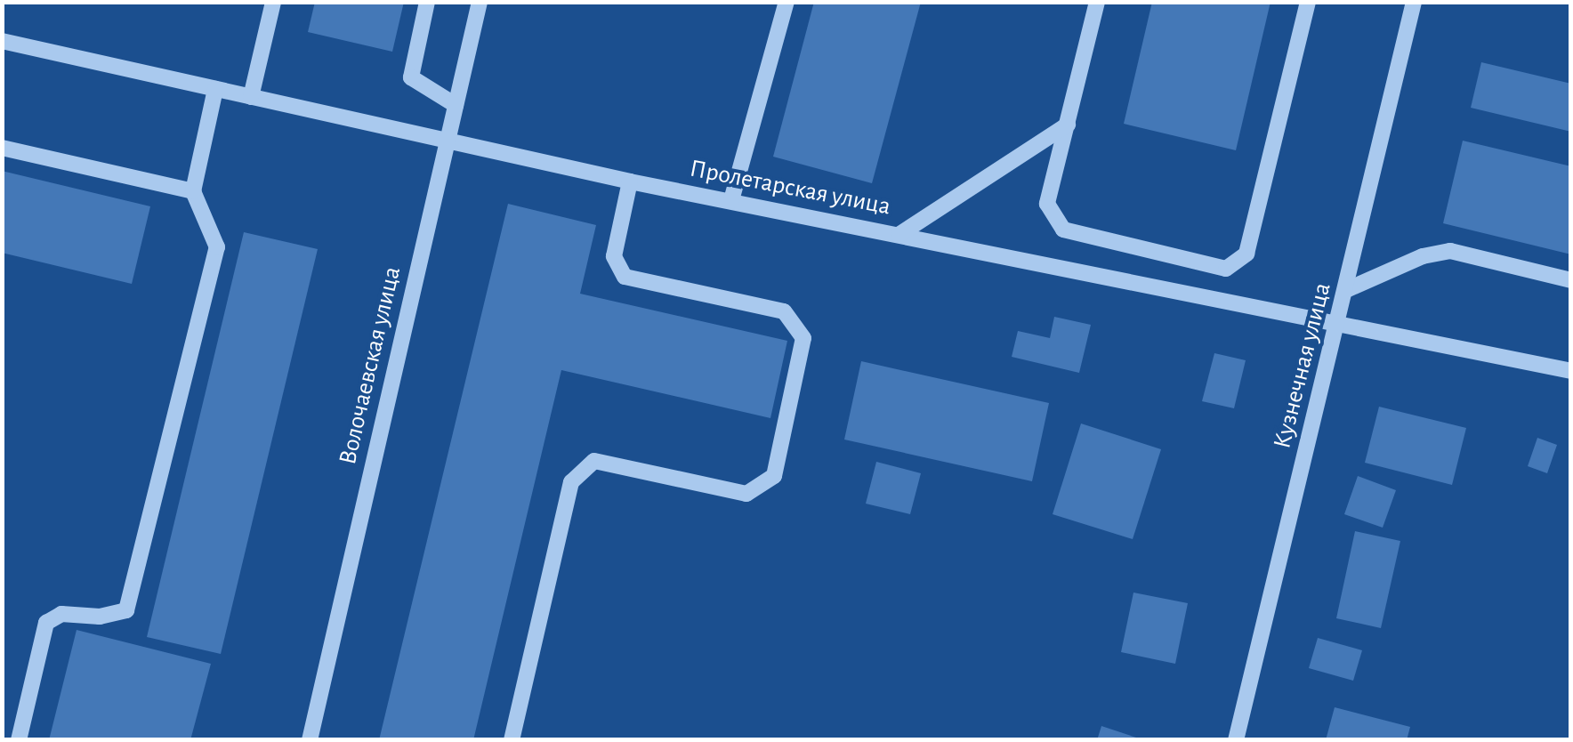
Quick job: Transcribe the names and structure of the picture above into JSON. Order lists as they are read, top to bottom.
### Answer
{
  "streets": {
    "street": ["Пролетарская улица", "Волочаевская улица", "Кузнечная улица"]
  },
  "crossings": [
    ["Пролетарская улица", "Волочаевская улица"],
    ["Пролетарская улица", "Кузнечная улица"]
  ]
}
